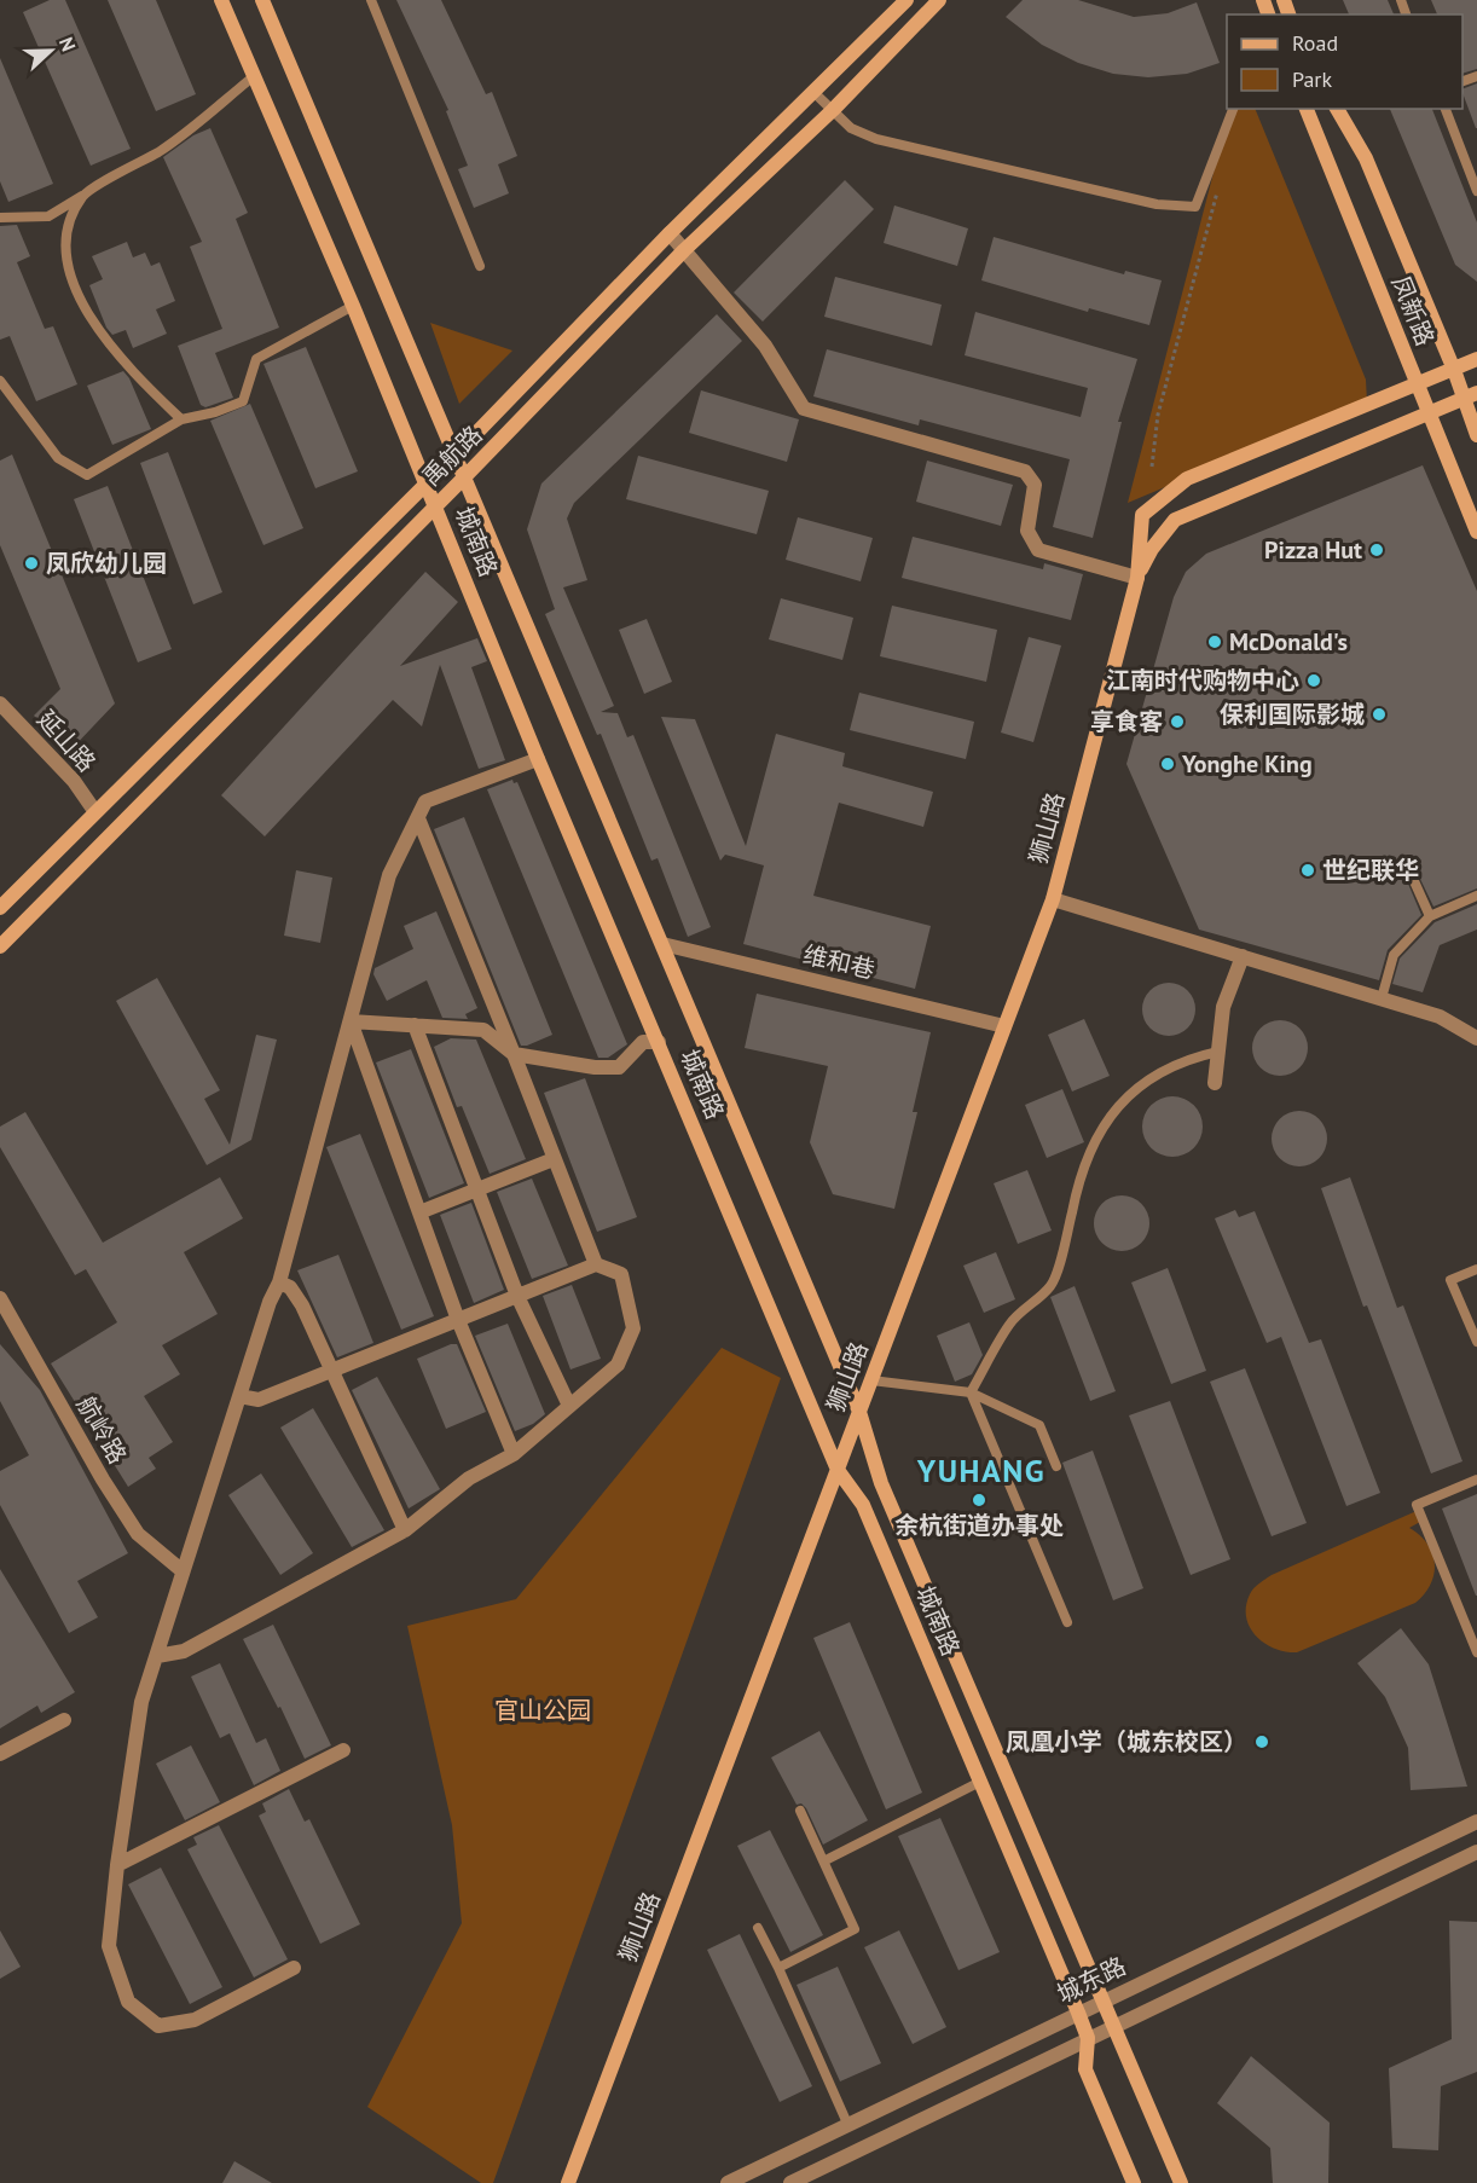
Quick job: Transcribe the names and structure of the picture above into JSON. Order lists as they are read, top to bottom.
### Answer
{
  "streets": {
    "main road": [
      "凤新路",
      "禹航路",
      "城南路",
      "狮山路"
    ],
    "street": [
      "延山路",
      "维和巷",
      "航岭路",
      "城东路"
    ]
  },
  "crossings": [
    ["凤新路", "狮山路"],
    ["禹航路", "城南路"],
    ["禹航路", "延山路"],
    ["城南路", "狮山路"],
    ["城南路", "维和巷"],
    ["城南路", "城东路"],
    ["狮山路", "维和巷"]
  ],
  "districts": ["YUHANG"],
  "parks": ["官山公园"],
  "places": [
    "Pizza Hut",
    "凤欣幼儿园",
    "McDonald's",
    "江南时代购物中心",
    "保利国际影城",
    "享食客",
    "Yonghe King",
    "世纪联华",
    "余杭街道办事处",
    "凤凰小学（城东校区）"
  ],
  "legend": ["Road", "Park"],
  "north": "right"
}
